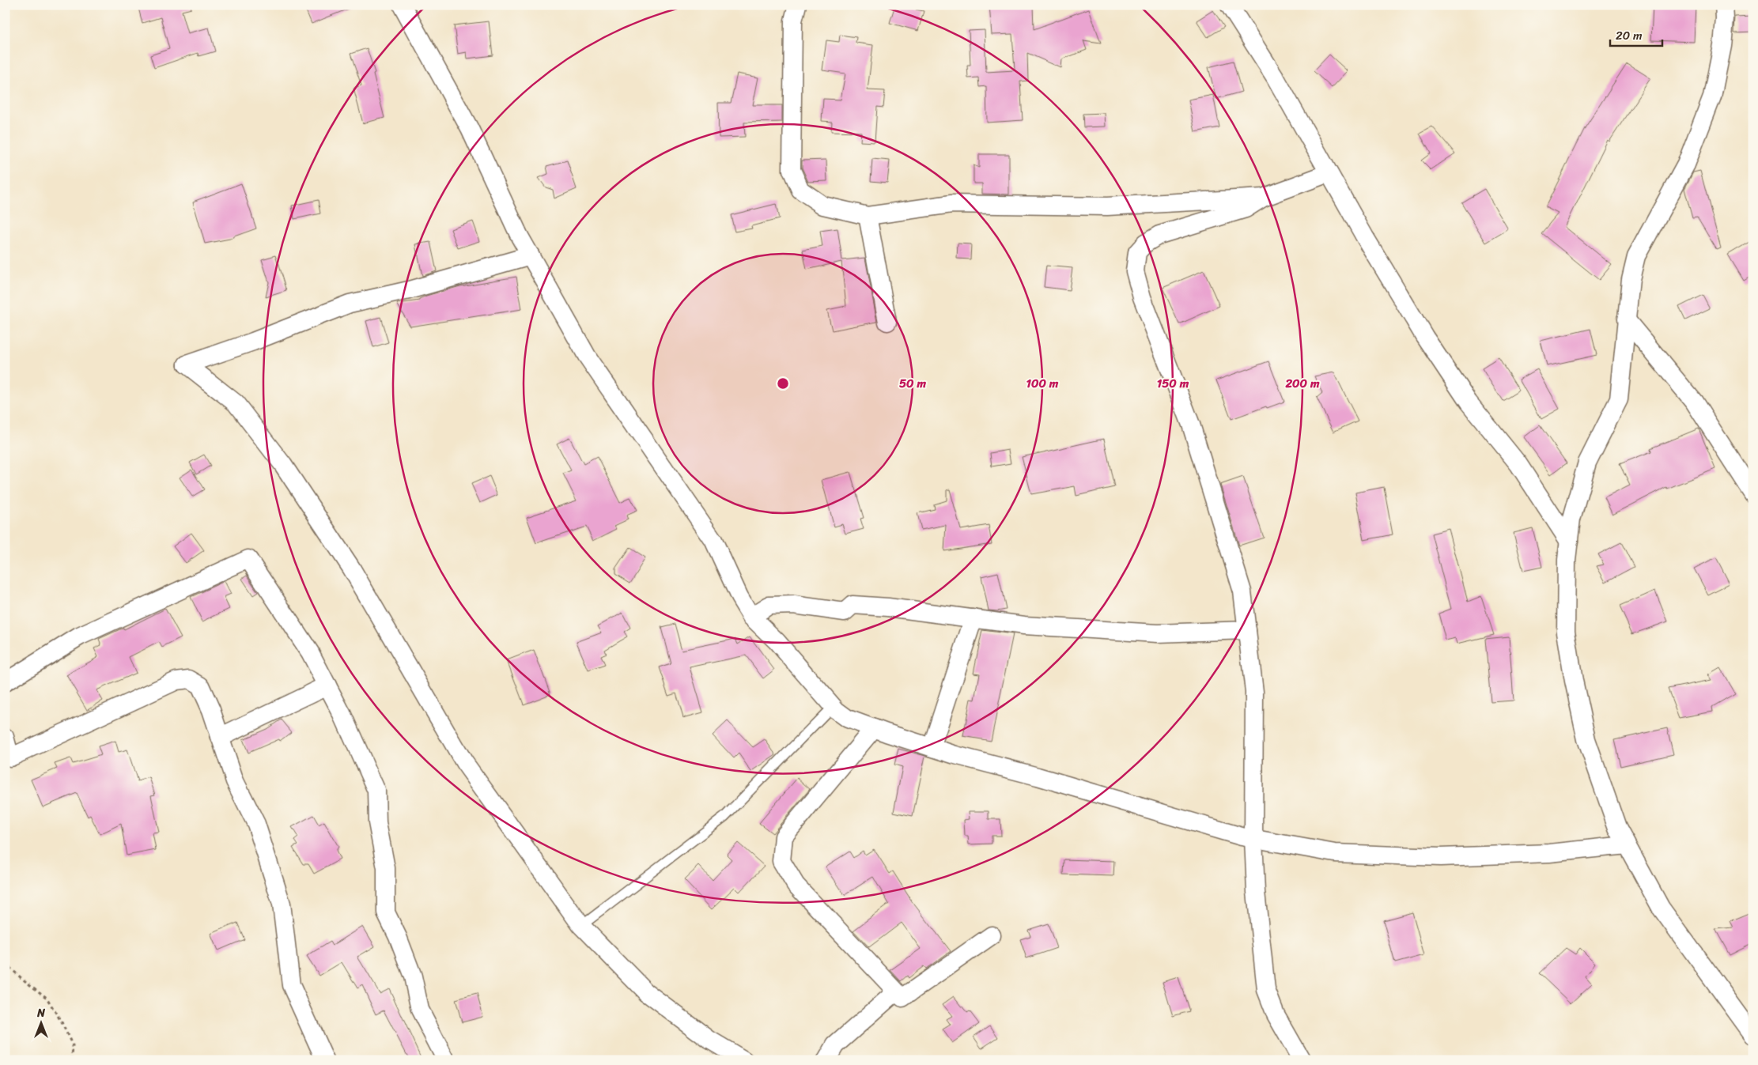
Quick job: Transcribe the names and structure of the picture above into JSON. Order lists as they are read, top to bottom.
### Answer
{
  "scale_bar": "20 m",
  "north": "top",
  "rings": [
    "50 m",
    "100 m",
    "150 m",
    "200 m"
  ]
}
